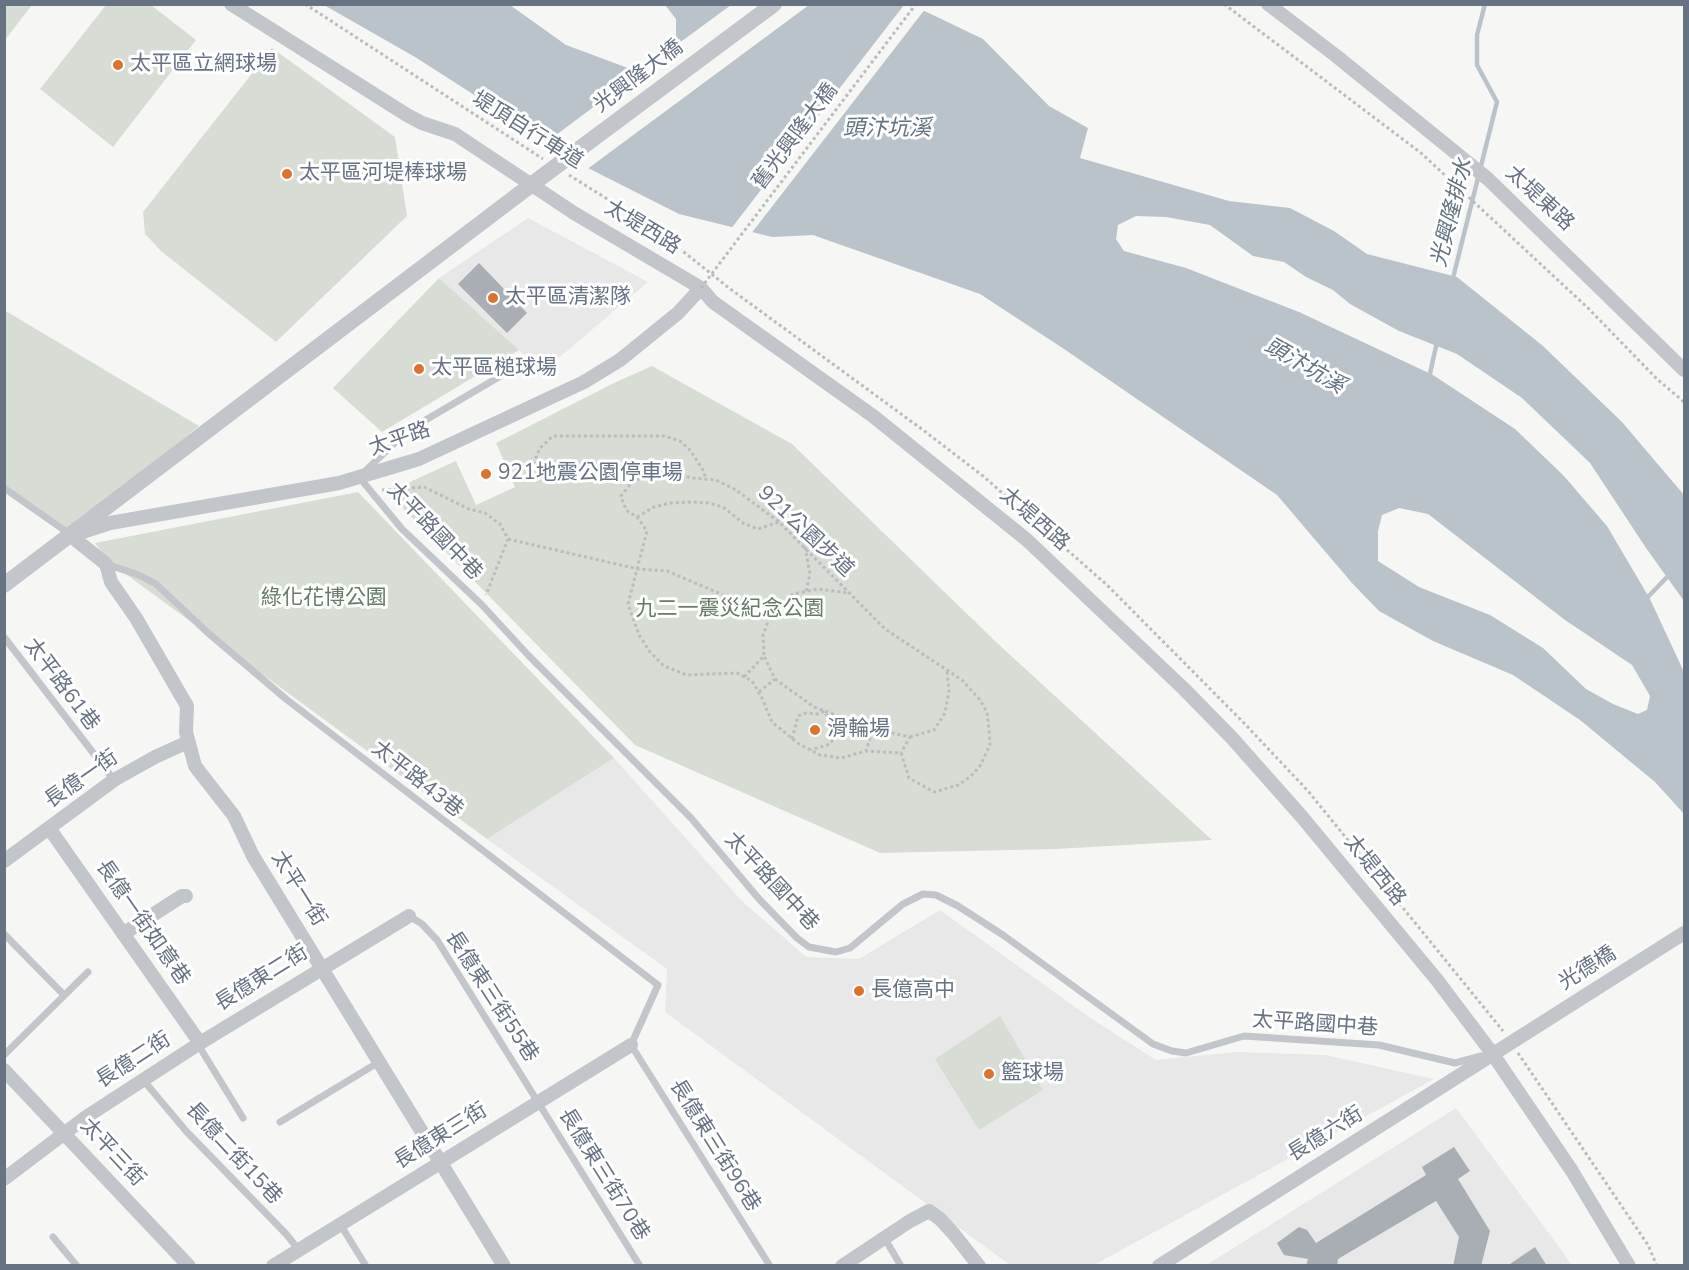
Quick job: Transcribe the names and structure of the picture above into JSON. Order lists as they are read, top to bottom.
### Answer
{
  "streets": {
    "street": [
      "光興隆大橋",
      "太堤東路",
      "太堤西路",
      "太平路",
      "長億一街",
      "太平一街",
      "長億一街如意巷",
      "光德橋",
      "長億東二街",
      "長億二街",
      "長億六街",
      "長億東三街",
      "太平三街"
    ],
    "lane": [
      "太平路國中巷",
      "太平路61巷",
      "太平路43巷",
      "長億東三街55巷",
      "長億東三街96巷",
      "長億二街15巷",
      "長億東三街70巷"
    ],
    "path": ["堤頂自行車道", "舊光興隆大橋", "921公園步道"]
  },
  "crossings": [
    ["光興隆大橋", "太堤西路"],
    ["光興隆大橋", "太平路"],
    ["舊光興隆大橋", "太堤西路"],
    ["舊光興隆大橋", "太平路"],
    ["太堤西路", "太平路"],
    ["太堤西路", "太平路國中巷"],
    ["太堤西路", "長億六街"],
    ["太平路", "太平路國中巷"],
    ["太平路", "太平一街"],
    ["太平路國中巷", "長億六街"],
    ["太平路61巷", "長億一街"],
    ["長億一街", "太平一街"],
    ["長億一街", "長億一街如意巷"],
    ["太平路43巷", "太平一街"],
    ["太平路43巷", "長億東三街"],
    ["太平路43巷", "長億東三街96巷"],
    ["太平一街", "長億東二街"],
    ["太平一街", "長億東三街"],
    ["長億一街如意巷", "長億東二街"],
    ["長億一街如意巷", "長億二街"],
    ["光德橋", "長億六街"],
    ["長億東二街", "長億東三街55巷"],
    ["長億東二街", "長億二街"],
    ["長億東三街55巷", "長億東三街"],
    ["長億東三街55巷", "長億東三街70巷"],
    ["長億二街", "太平三街"],
    ["長億二街", "長億二街15巷"],
    ["長億東三街", "長億東三街96巷"],
    ["長億東三街", "長億二街15巷"],
    ["長億東三街", "長億東三街70巷"]
  ],
  "water": ["頭汴坑溪", "光興隆排水"],
  "parks": ["綠化花博公園", "九二一震災紀念公園"],
  "places": [
    "太平區立網球場",
    "太平區河堤棒球場",
    "太平區清潔隊",
    "太平區槌球場",
    "921地震公園停車場",
    "滑輪場",
    "長億高中",
    "籃球場"
  ]
}
